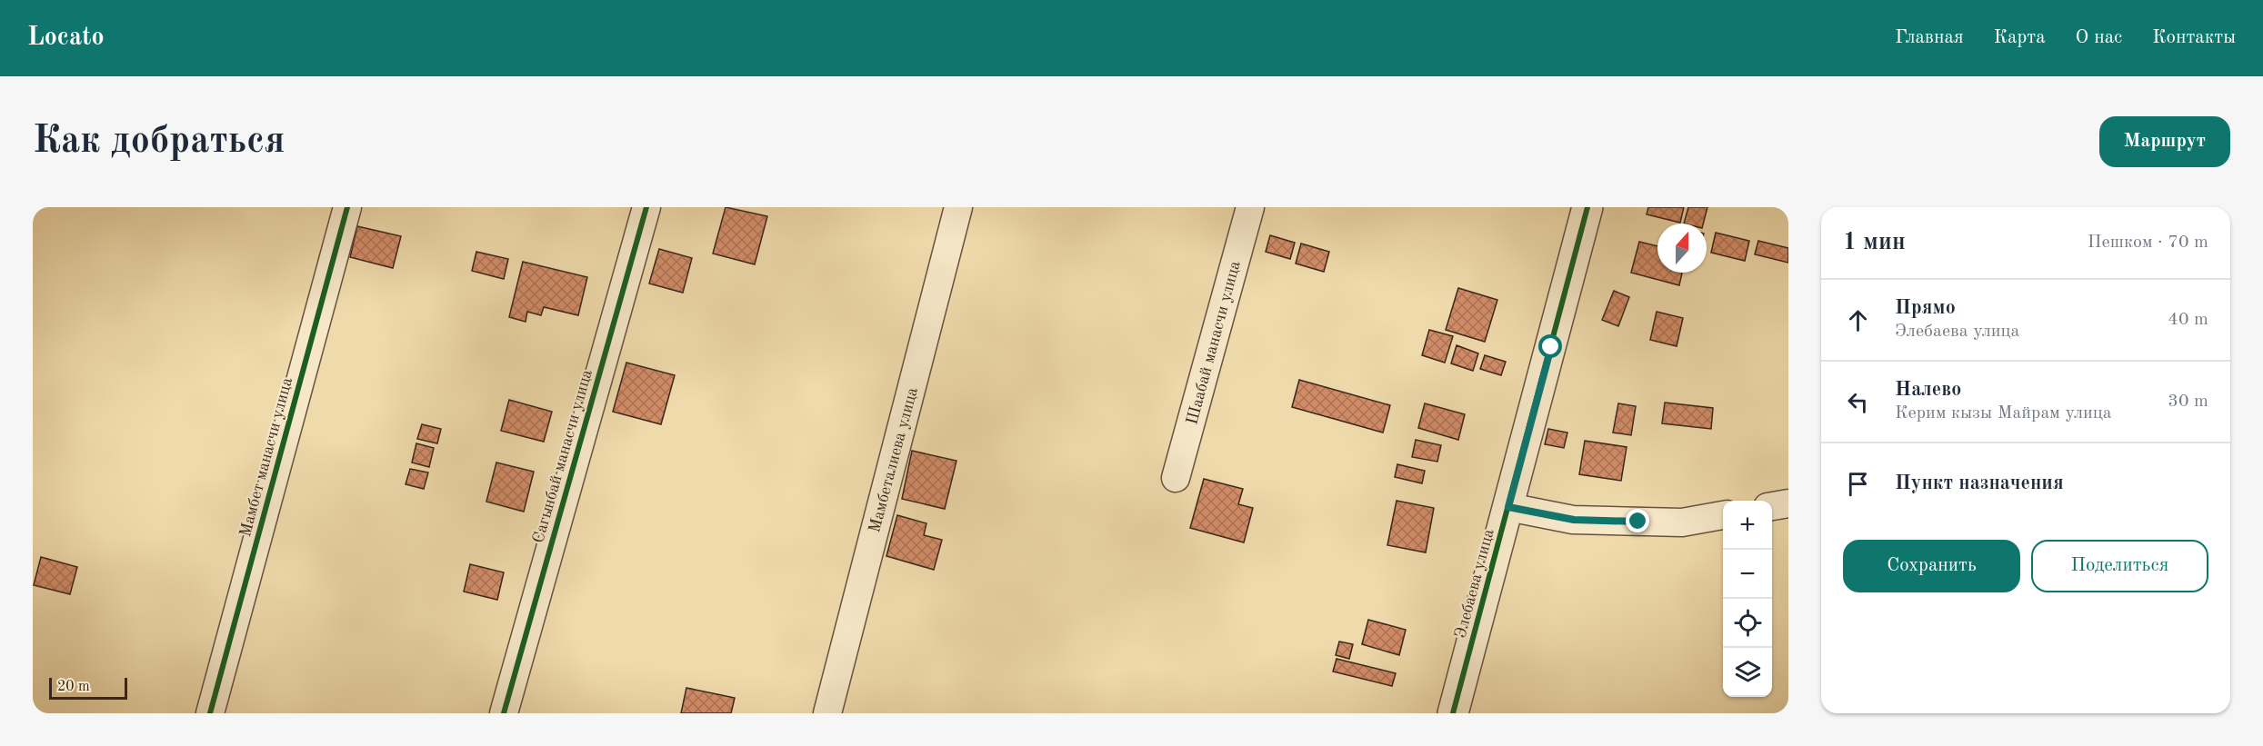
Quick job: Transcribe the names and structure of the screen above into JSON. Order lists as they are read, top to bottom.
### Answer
{
  "streets": {
    "street": [
      "Шаабай манасчи улица",
      "Сагынбай манасчи улица",
      "Мамбет манасчи улица",
      "Мамбеталиева улица",
      "Элебаева улица"
    ]
  },
  "scale_bar": "20 m",
  "north": "top",
  "page": {
    "header": "Locato",
    "nav": [
      "Главная",
      "Карта",
      "О нас",
      "Контакты"
    ],
    "buttons": [
      "Маршрут",
      ["Сохранить", "Поделиться"]
    ],
    "title": "Как добраться",
    "heading": ["1 мин", "Пешком · 70 m"],
    "list": [
      ["Прямо", "Элебаева улица", "40 m"],
      ["Налево", "Керим кызы Майрам улица", "30 m"],
      "Пункт назначения"
    ],
    "map_buttons": ["+", "−"],
    "scale": "20 m"
  }
}
